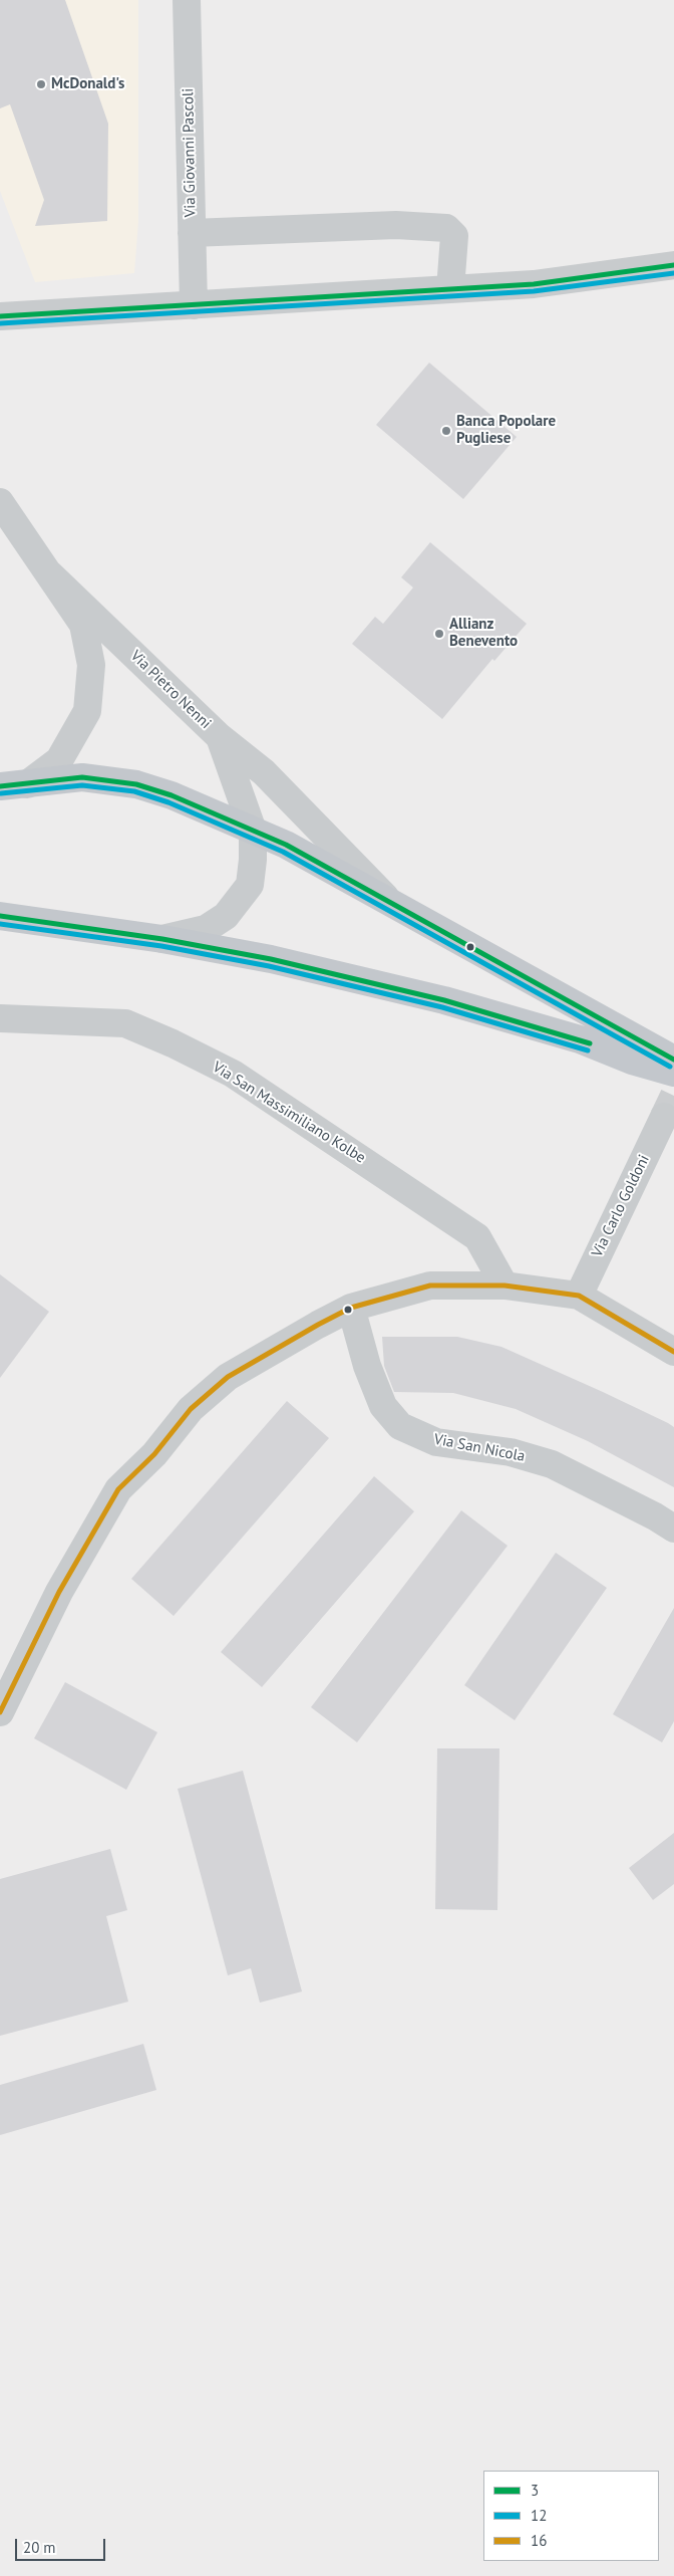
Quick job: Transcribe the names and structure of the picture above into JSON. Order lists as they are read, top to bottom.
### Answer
{
  "streets": {
    "street": [
      "Via Giovanni Pascoli",
      "Via Pietro Nenni",
      "Via San Massimiliano Kolbe",
      "Via Carlo Goldoni",
      "Via San Nicola"
    ]
  },
  "places": ["McDonald's", "Banca Popolare Pugliese", "Allianz Benevento"],
  "lines": ["transit line 3", "transit line 12", "transit line 16"],
  "legend": ["3", "12", "16"],
  "scale_bar": "20 m"
}
